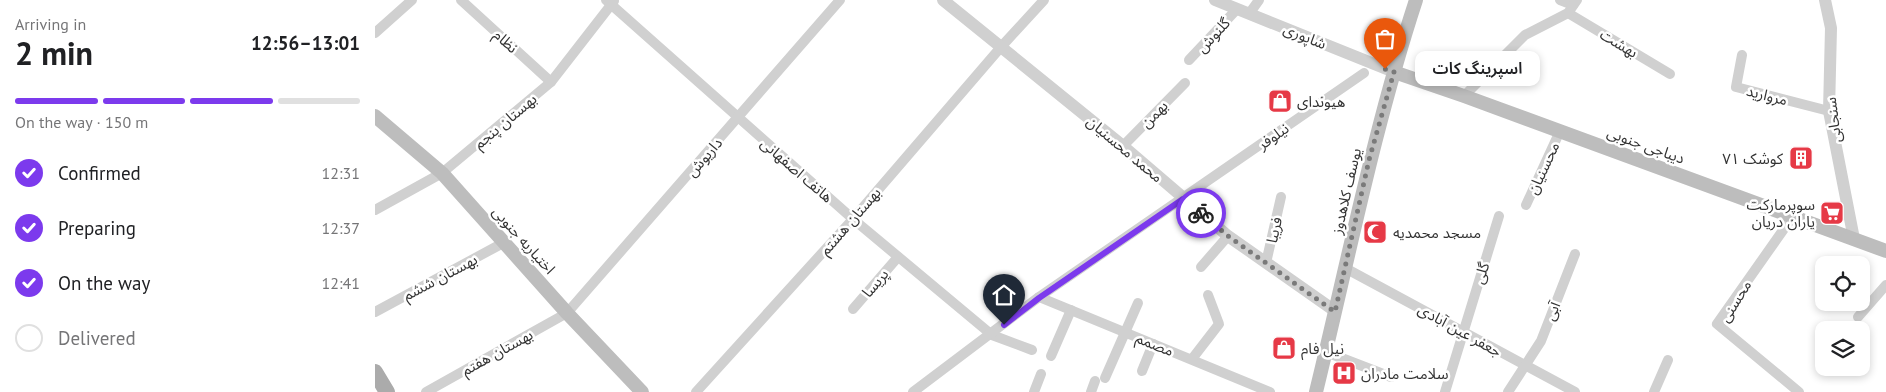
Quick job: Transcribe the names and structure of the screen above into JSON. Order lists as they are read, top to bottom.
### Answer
{
  "streets": {
    "main road": ["دیباجی جنوبی", "یوسف کلاهدوز", "اختیاریه جنوبی"],
    "street": [
      "گلنوش",
      "شاپوری",
      "نظام",
      "بهشت",
      "مروارید",
      "بهمن",
      "سنجابی",
      "بهستان پنجم",
      "نیلوفر",
      "محمد محسنیان",
      "داریوش",
      "محسنیان",
      "هاتف اصفهانی",
      "بهستان هشتم",
      "فریبا",
      "گلی",
      "بهستان ششم",
      "پریسا",
      "محسنی",
      "آبی",
      "جعفر عین آبادی",
      "مصمم",
      "بهستان هفتم"
    ]
  },
  "crossings": [
    ["گلنوش", "شاپوری"],
    ["شاپوری", "دیباجی جنوبی"],
    ["شاپوری", "یوسف کلاهدوز"],
    ["نظام", "بهستان پنجم"],
    ["مروارید", "سنجابی"],
    ["بهمن", "محمد محسنیان"],
    ["سنجابی", "دیباجی جنوبی"],
    ["بهستان پنجم", "هاتف اصفهانی"],
    ["بهستان پنجم", "اختیاریه جنوبی"],
    ["نیلوفر", "محمد محسنیان"],
    ["نیلوفر", "هاتف اصفهانی"],
    ["نیلوفر", "مصمم"],
    ["دیباجی جنوبی", "محسنیان"],
    ["دیباجی جنوبی", "یوسف کلاهدوز"],
    ["دیباجی جنوبی", "محسنی"],
    ["محمد محسنیان", "یوسف کلاهدوز"],
    ["محمد محسنیان", "بهستان هشتم"],
    ["محمد محسنیان", "فریبا"],
    ["داریوش", "هاتف اصفهانی"],
    ["داریوش", "اختیاریه جنوبی"],
    ["داریوش", "بهستان هفتم"],
    ["هاتف اصفهانی", "بهستان هشتم"],
    ["هاتف اصفهانی", "پریسا"],
    ["یوسف کلاهدوز", "جعفر عین آبادی"],
    ["اختیاریه جنوبی", "بهستان ششم"],
    ["اختیاریه جنوبی", "بهستان هفتم"],
    ["گلی", "جعفر عین آبادی"],
    ["آبی", "جعفر عین آبادی"]
  ],
  "places": {
    "other": ["اسپرینگ کات"],
    "shop": ["هیوندای", "نیل فام"],
    "building": ["کوشک ۷۱"],
    "supermarket": ["سوپرمارکت یاران دریان"],
    "mosque": ["مسجد محمدیه"],
    "hospital": ["سلامت مادران"]
  },
  "page": {
    "heading": ["2 min", "Arriving in", "12:56–13:01"],
    "bubble": "اسپرینگ کات",
    "bar": "On the way · 150 m",
    "list": [
      ["Confirmed", "12:31"],
      ["Preparing", "12:37"],
      ["On the way", "12:41"],
      "Delivered"
    ]
  }
}
